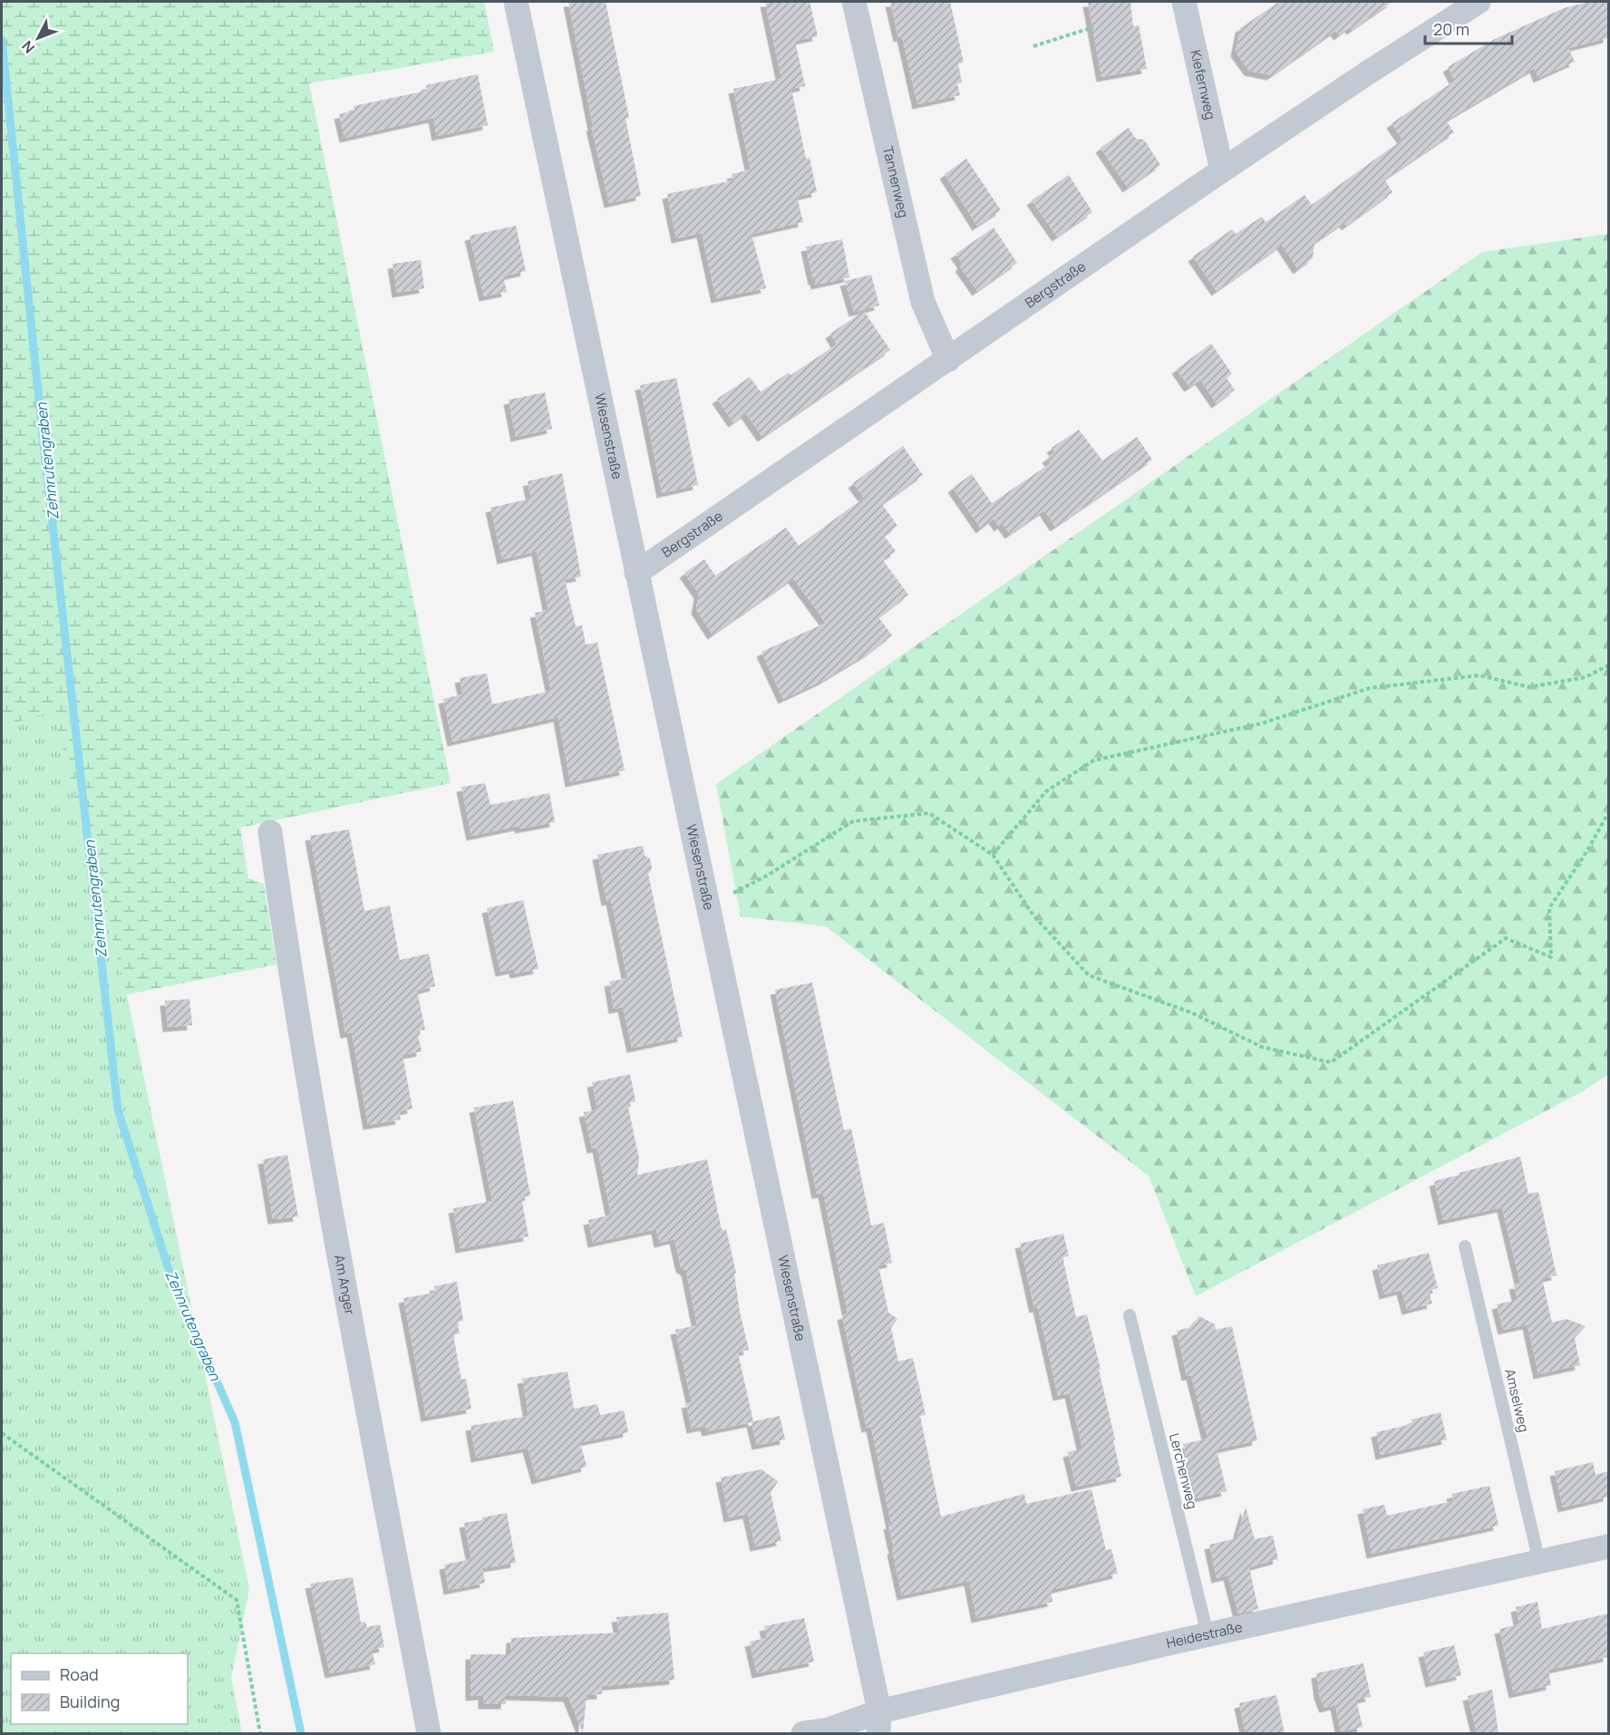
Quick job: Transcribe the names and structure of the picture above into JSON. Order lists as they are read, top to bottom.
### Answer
{
  "streets": {
    "street": [
      "Kiefernweg",
      "Tannenweg",
      "Bergstraße",
      "Wiesenstraße",
      "Am Anger",
      "Heidestraße"
    ],
    "lane": ["Amselweg", "Lerchenweg"]
  },
  "crossings": [
    ["Kiefernweg", "Bergstraße"],
    ["Tannenweg", "Bergstraße"],
    ["Bergstraße", "Wiesenstraße"],
    ["Wiesenstraße", "Heidestraße"],
    ["Amselweg", "Heidestraße"],
    ["Lerchenweg", "Heidestraße"]
  ],
  "water": ["Zehnrutengraben"],
  "legend": ["Road", "Building"],
  "scale_bar": "20 m",
  "north": "bottom left"
}
